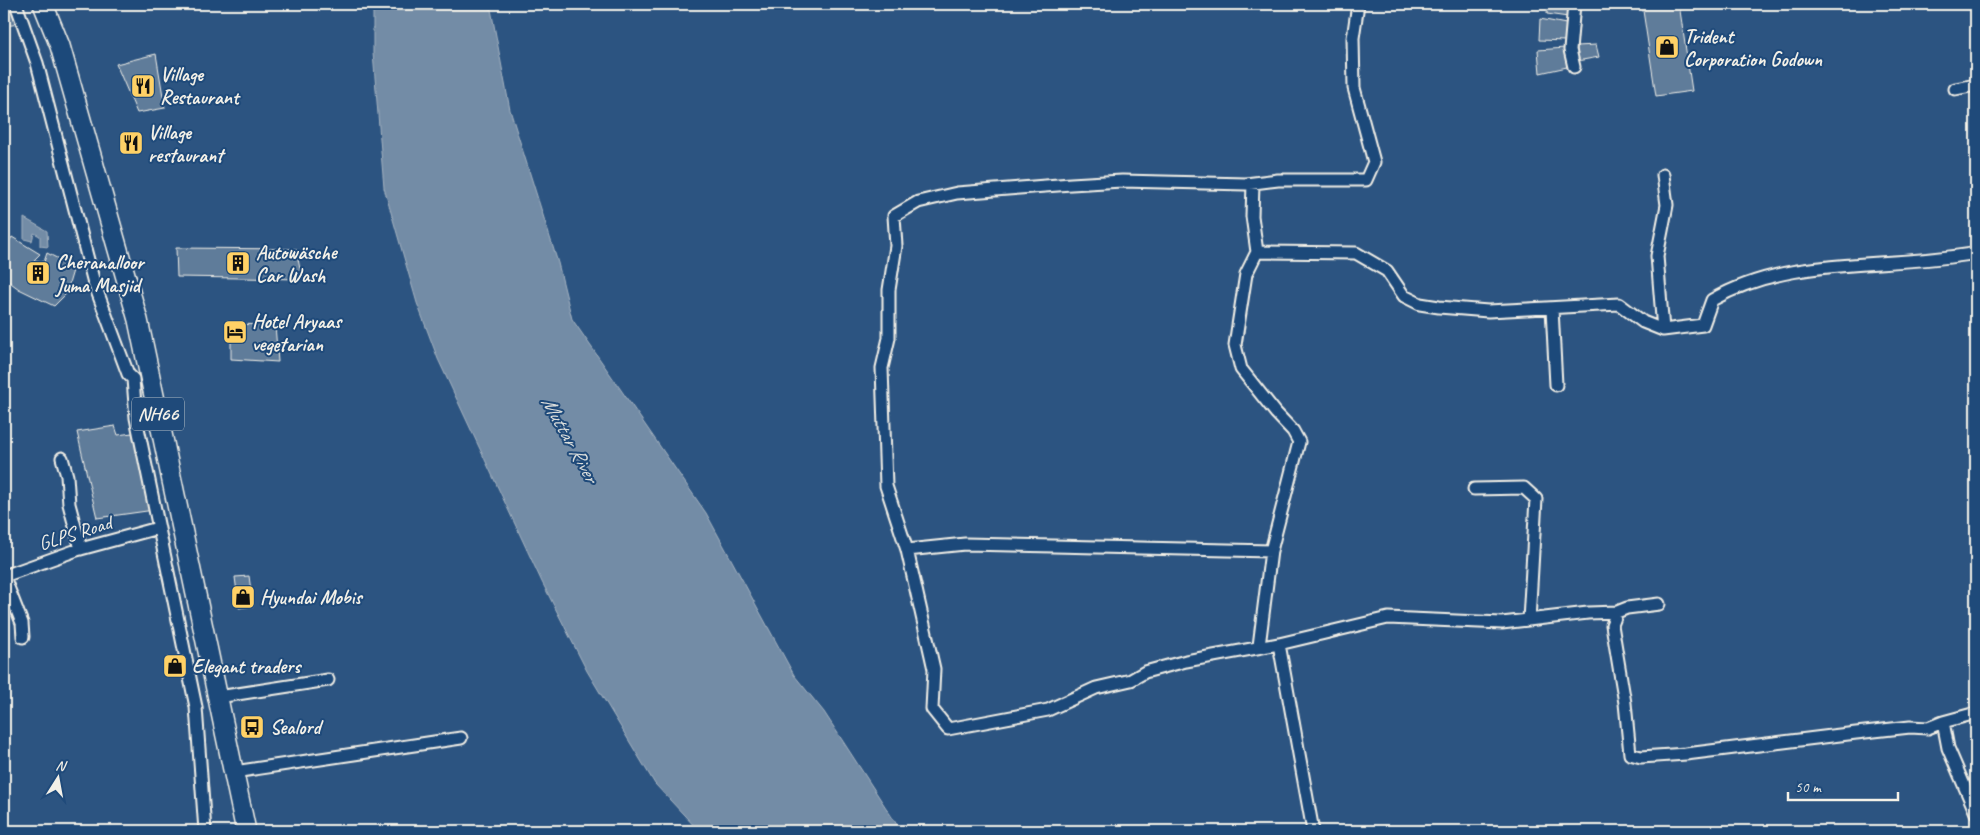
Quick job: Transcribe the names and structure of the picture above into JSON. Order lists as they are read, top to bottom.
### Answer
{
  "streets": {
    "highway": ["NH66"],
    "street": ["GLPS Road"]
  },
  "water": ["Muttar River"],
  "places": {
    "shop": ["Trident Corporation Godown", "Hyundai Mobis", "Elegant traders"],
    "restaurant": ["Village Restaurant", "Village restaurant"],
    "building": ["Autowäsche Car Wash", "Cheranalloor Juma Masjid"],
    "hotel": ["Hotel Aryaas vegetarian"],
    "bus stop": ["Sealord"]
  },
  "scale_bar": "50 m",
  "north": "top"
}
